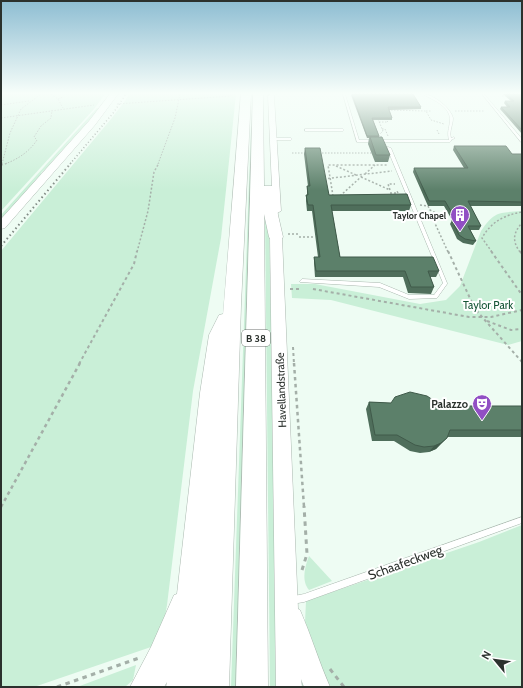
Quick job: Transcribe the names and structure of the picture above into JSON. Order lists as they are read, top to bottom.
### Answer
{
  "streets": {
    "highway": ["B 38"],
    "main road": ["Havellandstraße"],
    "lane": ["Schaafeckweg"]
  },
  "crossings": [
    ["Havellandstraße", "Schaafeckweg"]
  ],
  "parks": ["Taylor Park"],
  "places": {
    "building": ["Taylor Chapel"],
    "theatre": ["Palazzo"]
  },
  "north": "top left"
}
